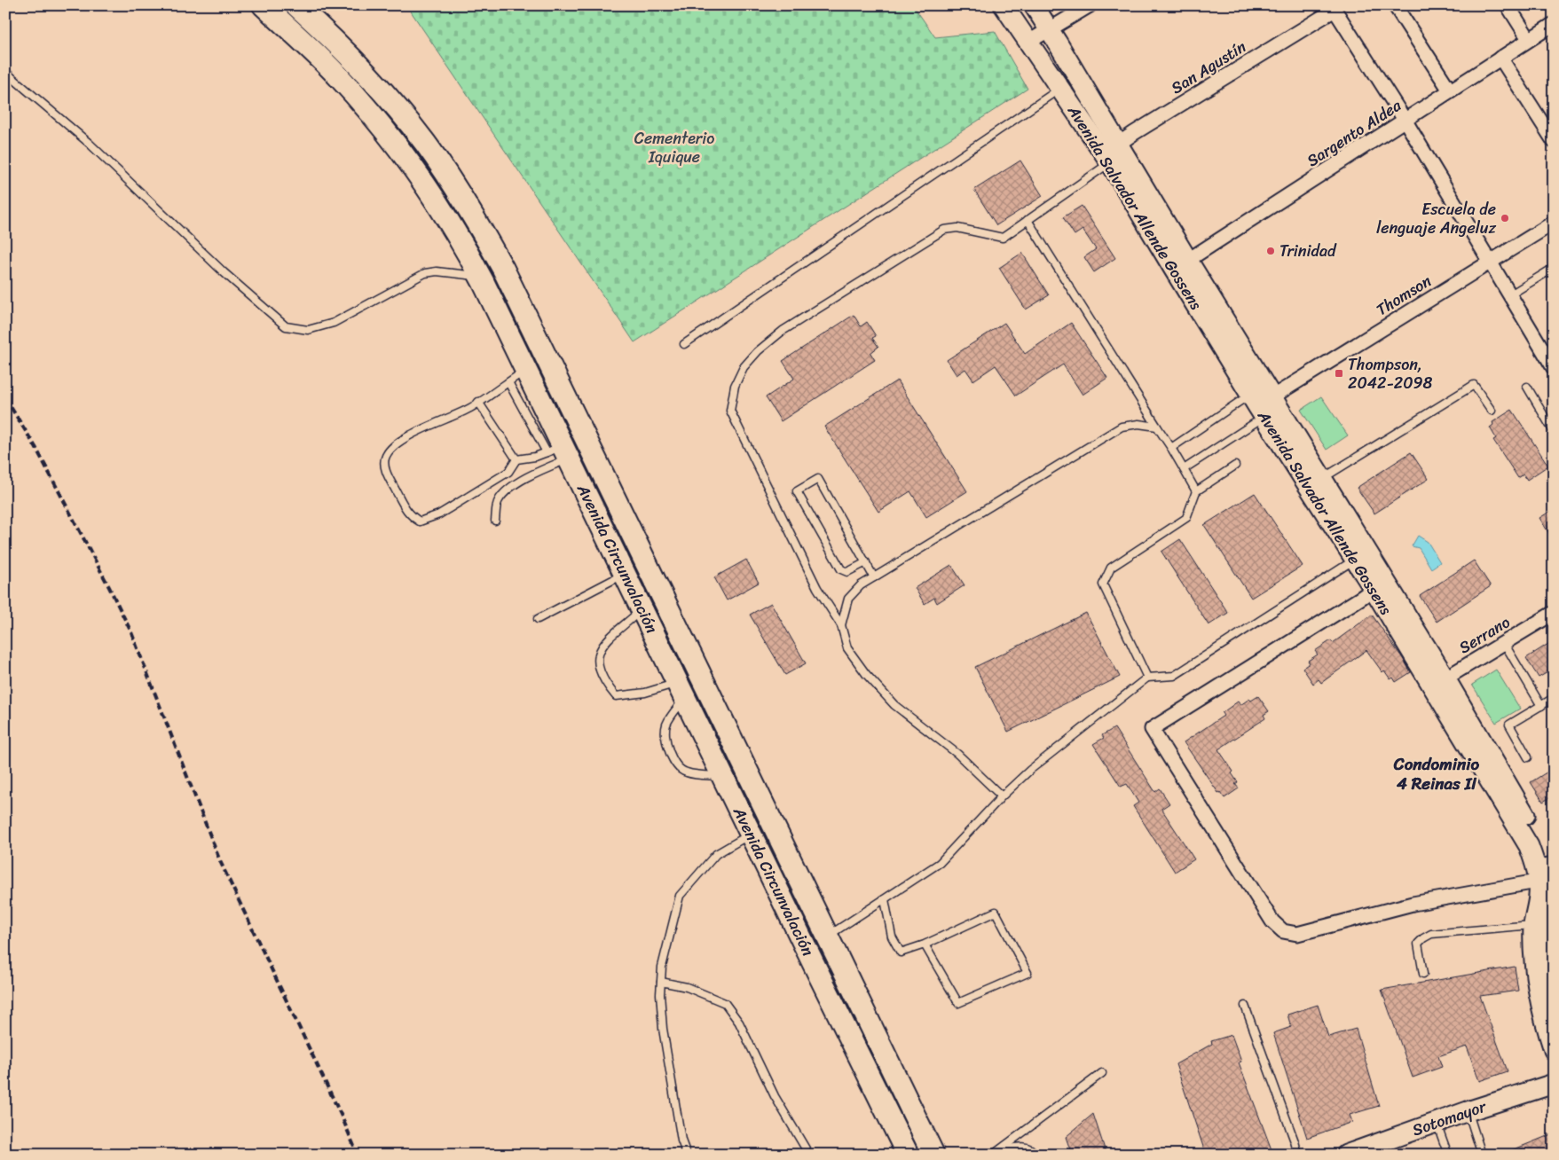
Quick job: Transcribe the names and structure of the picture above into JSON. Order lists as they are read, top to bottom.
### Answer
{
  "streets": {
    "main road": ["Avenida Salvador Allende Gossens", "Avenida Circunvalación", "Sotomayor"],
    "street": [
      "San Agustín",
      "Sargento Aldea",
      "Thomson",
      "Serrano"
    ]
  },
  "crossings": [
    ["San Agustín", "Avenida Salvador Allende Gossens"],
    ["Sargento Aldea", "Avenida Salvador Allende Gossens"],
    ["Avenida Salvador Allende Gossens", "Thomson"],
    ["Avenida Salvador Allende Gossens", "Serrano"]
  ],
  "districts": ["Condominio 4 Reinas II"],
  "parks": ["Cementerio Iquique"],
  "places": {
    "other": ["Escuela de lenguaje Angeluz", "Trinidad"],
    "transit": ["Thompson, 2042-2098"]
  }
}
